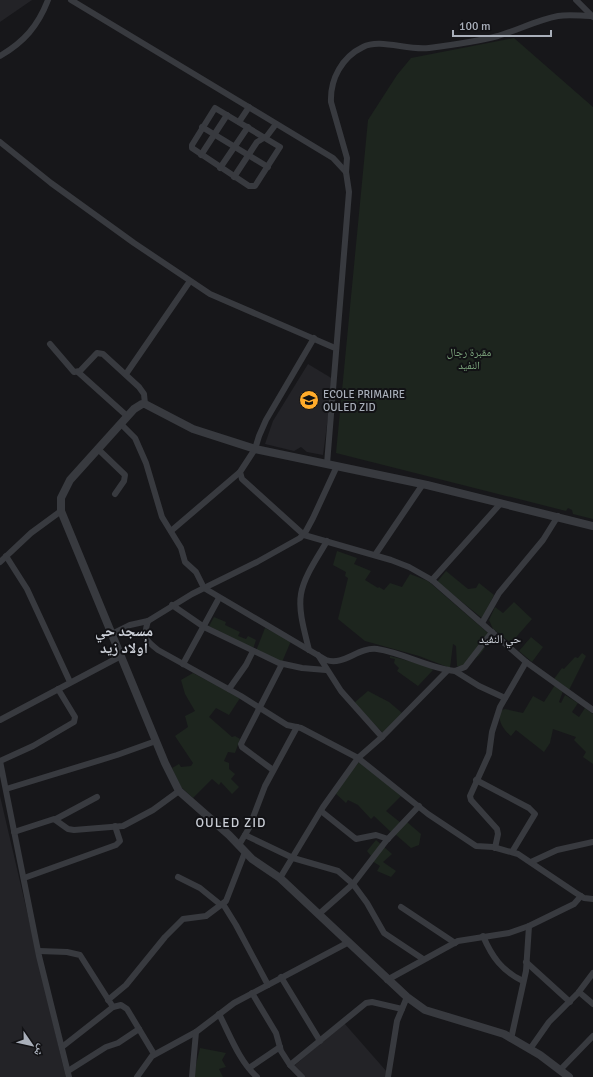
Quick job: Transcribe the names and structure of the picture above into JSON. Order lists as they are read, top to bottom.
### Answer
{
  "districts": ["مسجد حي أولاد زيد", "حي النفيد", "OULED ZID"],
  "parks": ["مقبرة رجال النفيد"],
  "places": {
    "school or university": ["ECOLE PRIMAIRE OULED ZID"]
  },
  "scale_bar": "100 m",
  "north": "bottom right"
}
